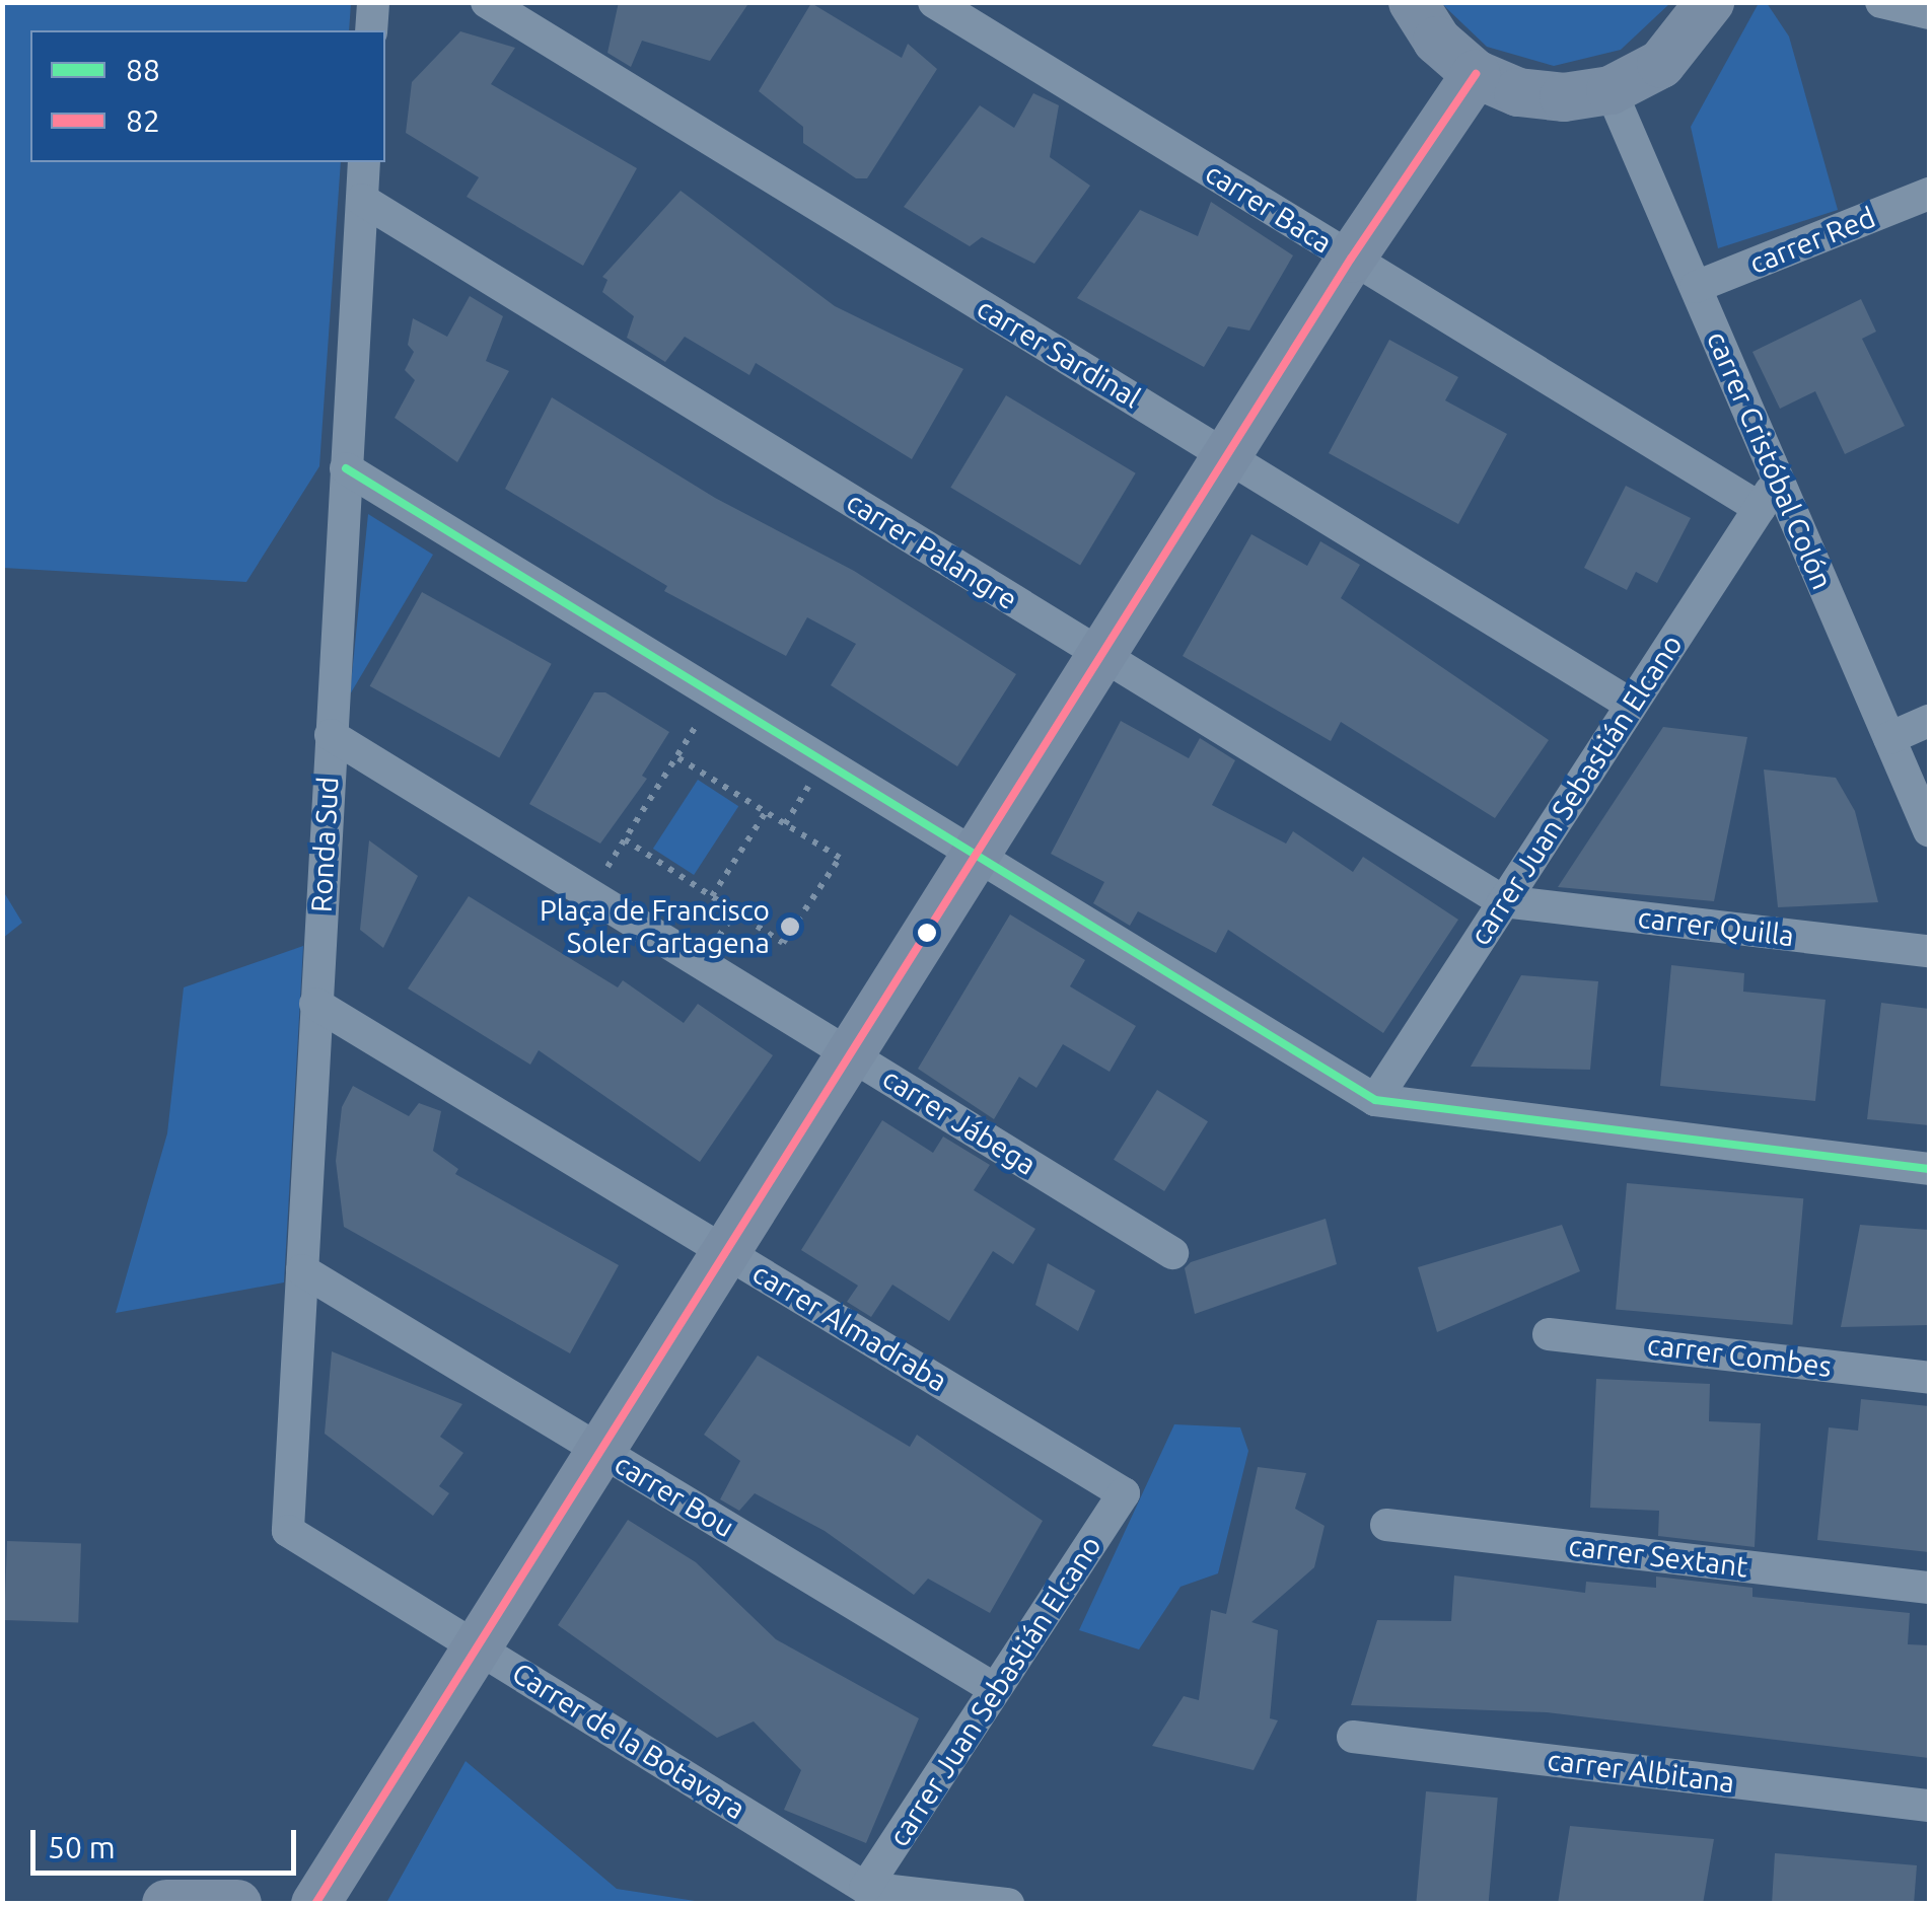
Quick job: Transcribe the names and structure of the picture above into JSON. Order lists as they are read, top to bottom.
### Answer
{
  "streets": {
    "street": [
      "carrer Baca",
      "carrer Red",
      "carrer Sardinal",
      "carrer Cristóbal Colón",
      "carrer Palangre",
      "carrer Juan Sebastián Elcano",
      "Ronda Sud",
      "carrer Quilla",
      "carrer Jábega",
      "carrer Almadraba",
      "carrer Combes",
      "carrer Bou",
      "carrer Sextant",
      "Carrer de la Botavara",
      "carrer Albitana"
    ]
  },
  "crossings": [
    ["carrer Baca", "carrer Juan Sebastián Elcano"],
    ["carrer Red", "carrer Cristóbal Colón"],
    ["carrer Sardinal", "carrer Juan Sebastián Elcano"],
    ["carrer Cristóbal Colón", "carrer Juan Sebastián Elcano"],
    ["carrer Palangre", "carrer Juan Sebastián Elcano"],
    ["carrer Palangre", "Ronda Sud"],
    ["carrer Palangre", "carrer Quilla"],
    ["carrer Juan Sebastián Elcano", "carrer Quilla"],
    ["carrer Juan Sebastián Elcano", "carrer Almadraba"],
    ["carrer Juan Sebastián Elcano", "carrer Bou"],
    ["carrer Juan Sebastián Elcano", "Carrer de la Botavara"],
    ["Ronda Sud", "carrer Jábega"],
    ["Ronda Sud", "carrer Almadraba"],
    ["Ronda Sud", "carrer Bou"],
    ["Ronda Sud", "Carrer de la Botavara"]
  ],
  "places": ["Plaça de Francisco Soler Cartagena"],
  "lines": ["transit line 82", "transit line 88"],
  "legend": ["88", "82"],
  "scale_bar": "50 m"
}
